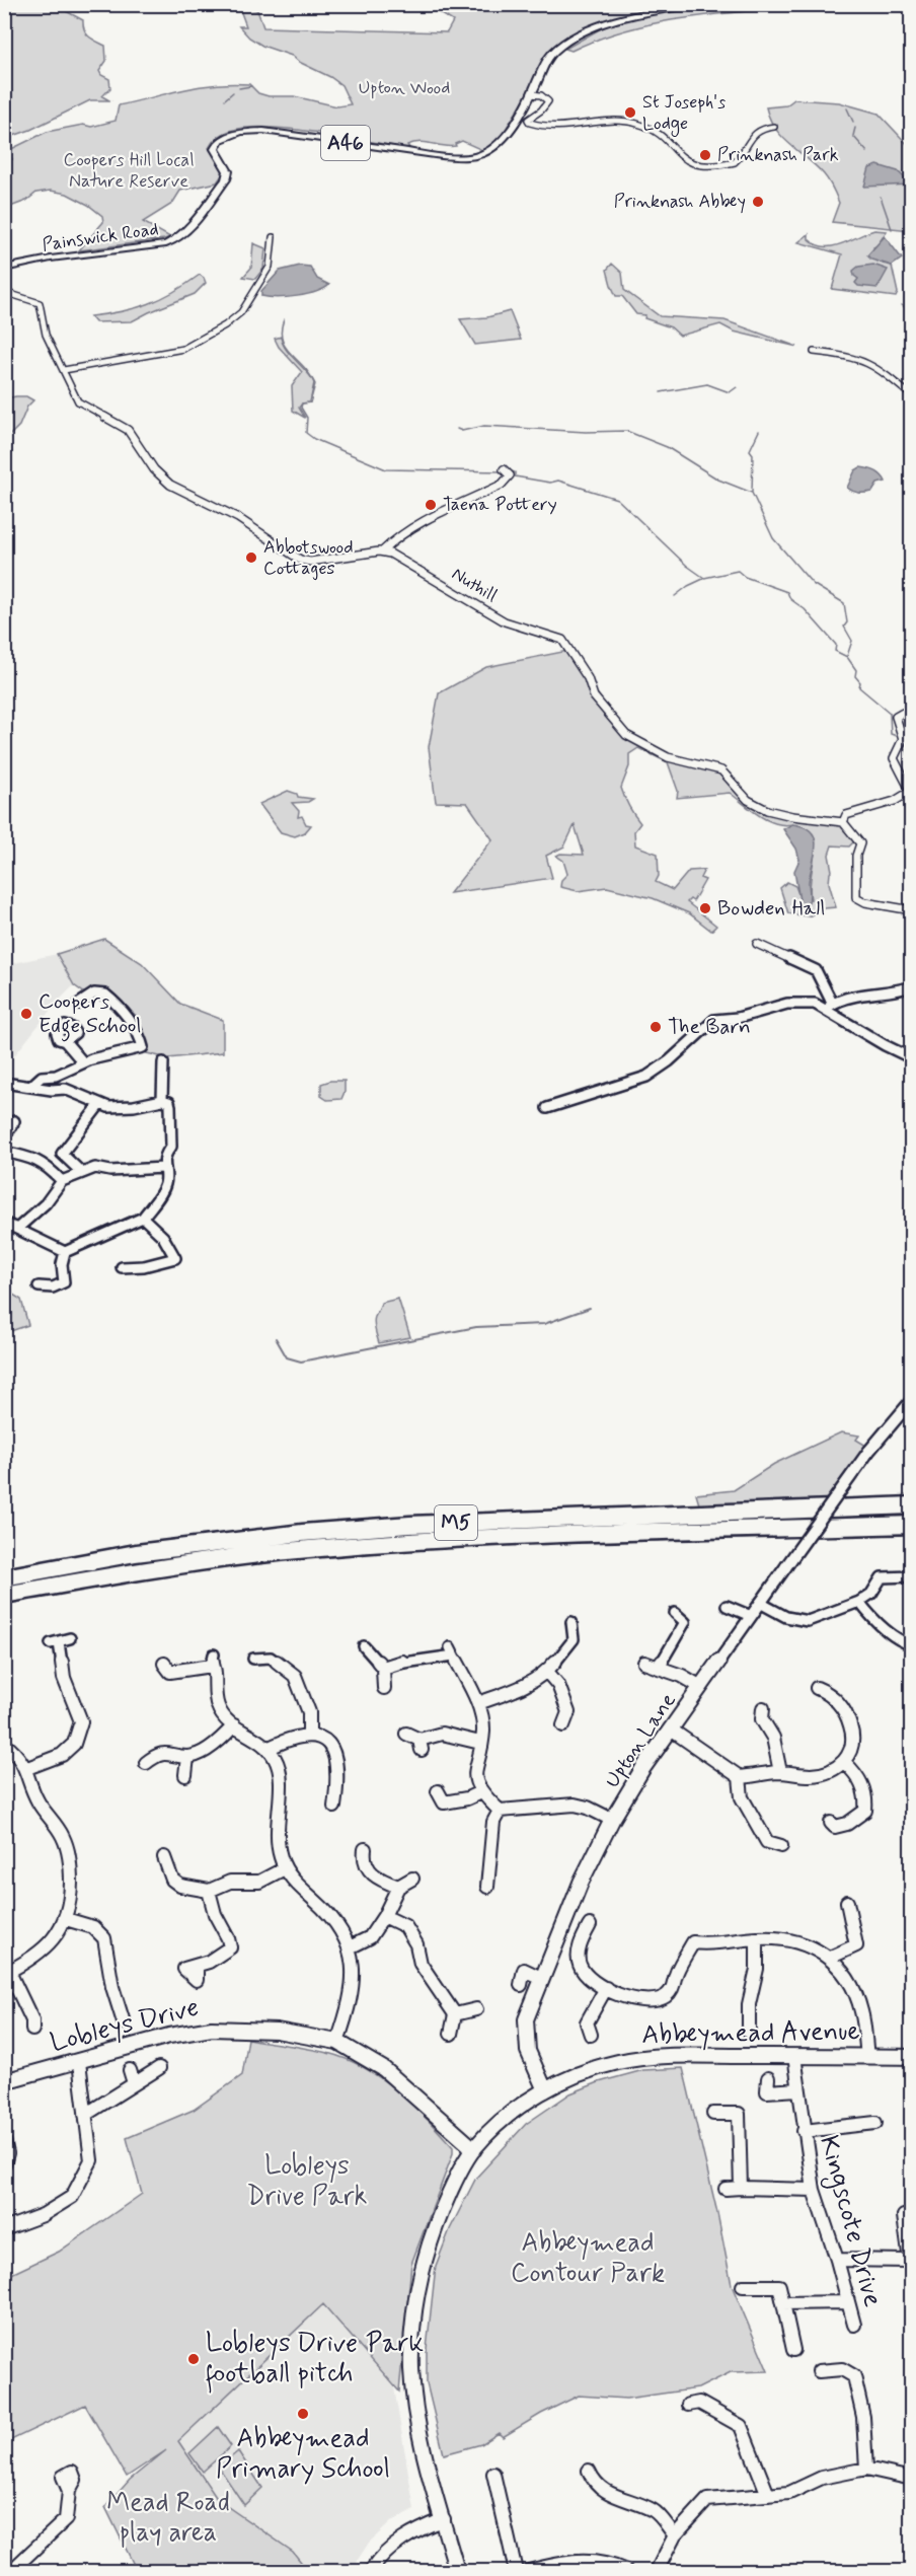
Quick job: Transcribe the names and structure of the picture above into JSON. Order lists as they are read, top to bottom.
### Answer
{
  "streets": {
    "highway": ["M5"],
    "main road": ["A46", "Painswick Road"],
    "street": [
      "Nuthill",
      "Upton Lane",
      "Lobleys Drive",
      "Abbeymead Avenue",
      "Kingscote Drive"
    ]
  },
  "crossings": [
    ["Upton Lane", "Abbeymead Avenue"],
    ["Lobleys Drive", "Abbeymead Avenue"],
    ["Abbeymead Avenue", "Kingscote Drive"]
  ],
  "parks": [
    "Upton Wood",
    "Coopers Hill Local Nature Reserve",
    "Lobleys Drive Park",
    "Abbeymead Contour Park",
    "Mead Road play area"
  ],
  "places": [
    "St Joseph's Lodge",
    "Prinknash Park",
    "Prinknash Abbey",
    "Taena Pottery",
    "Abbotswood Cottages",
    "Bowden Hall",
    "Coopers Edge School",
    "The Barn",
    "Lobleys Drive Park football pitch",
    "Abbeymead Primary School"
  ]
}
